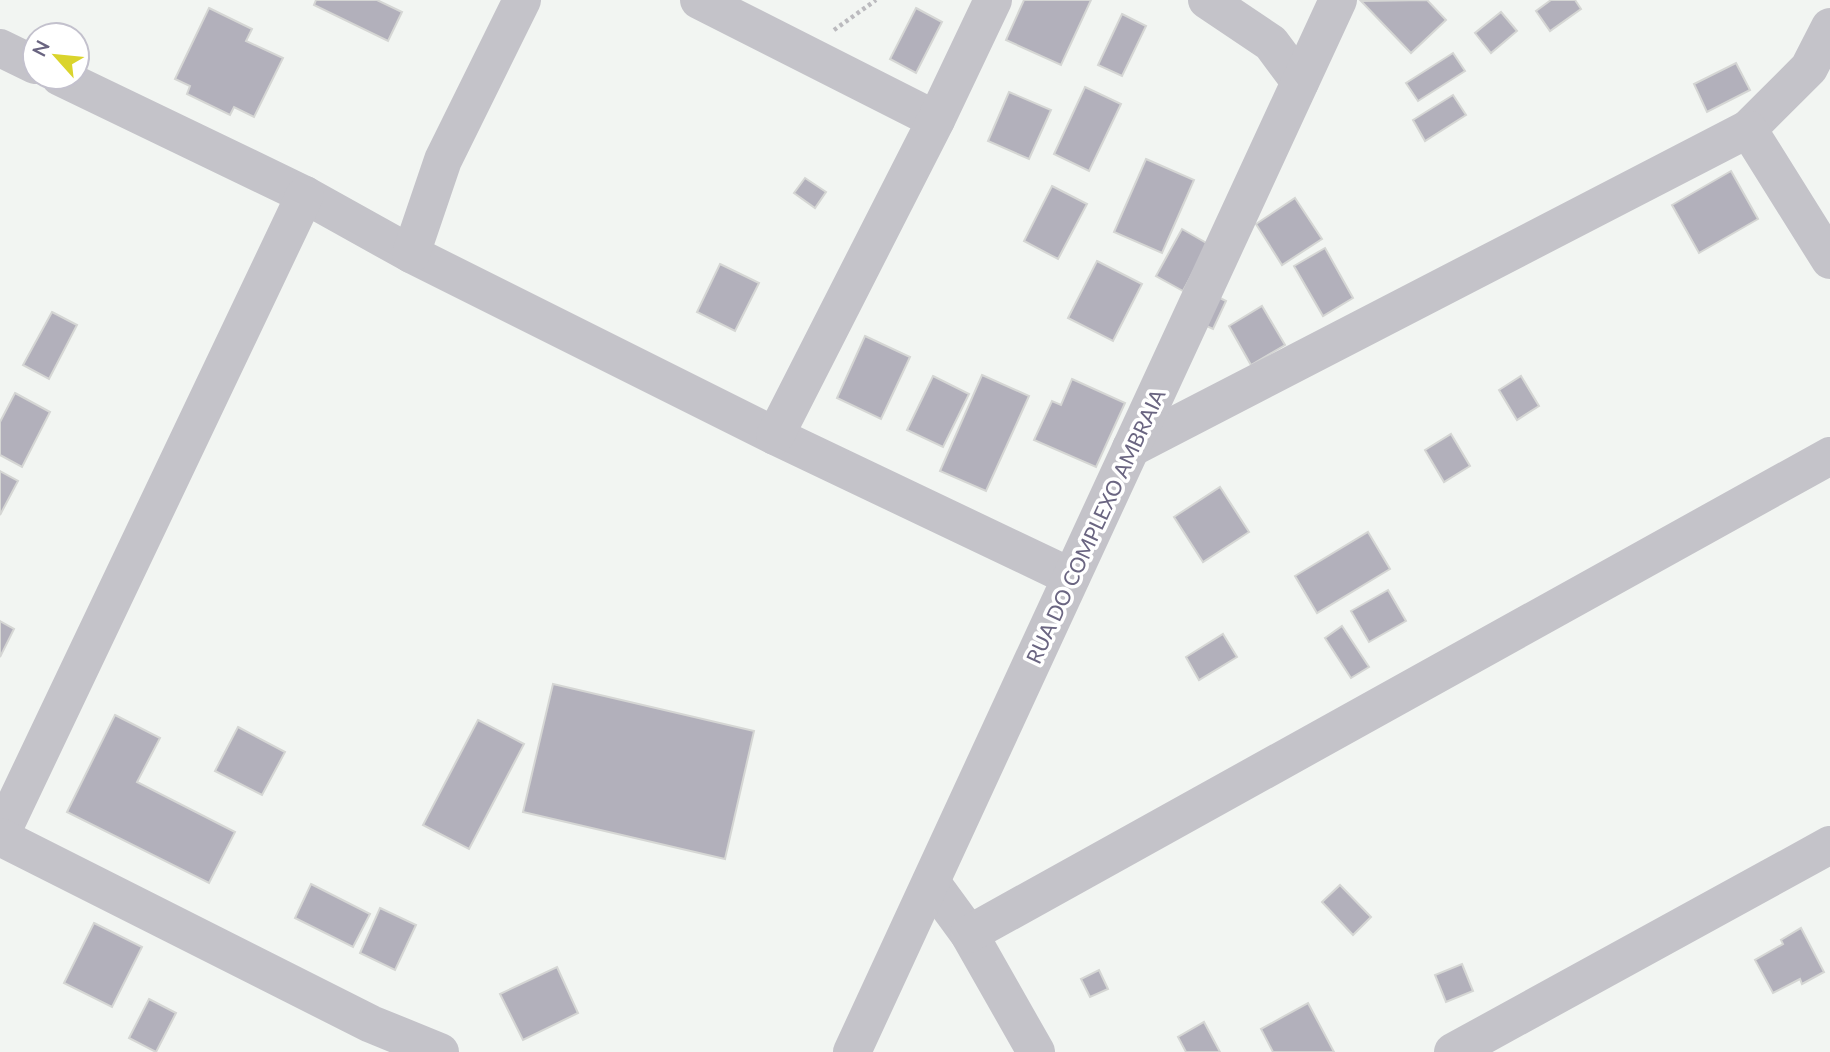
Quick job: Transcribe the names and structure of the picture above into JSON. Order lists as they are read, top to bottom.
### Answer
{
  "streets": {
    "street": ["RUA DO COMPLEXO AMBRAIA"]
  },
  "north": "top left"
}
